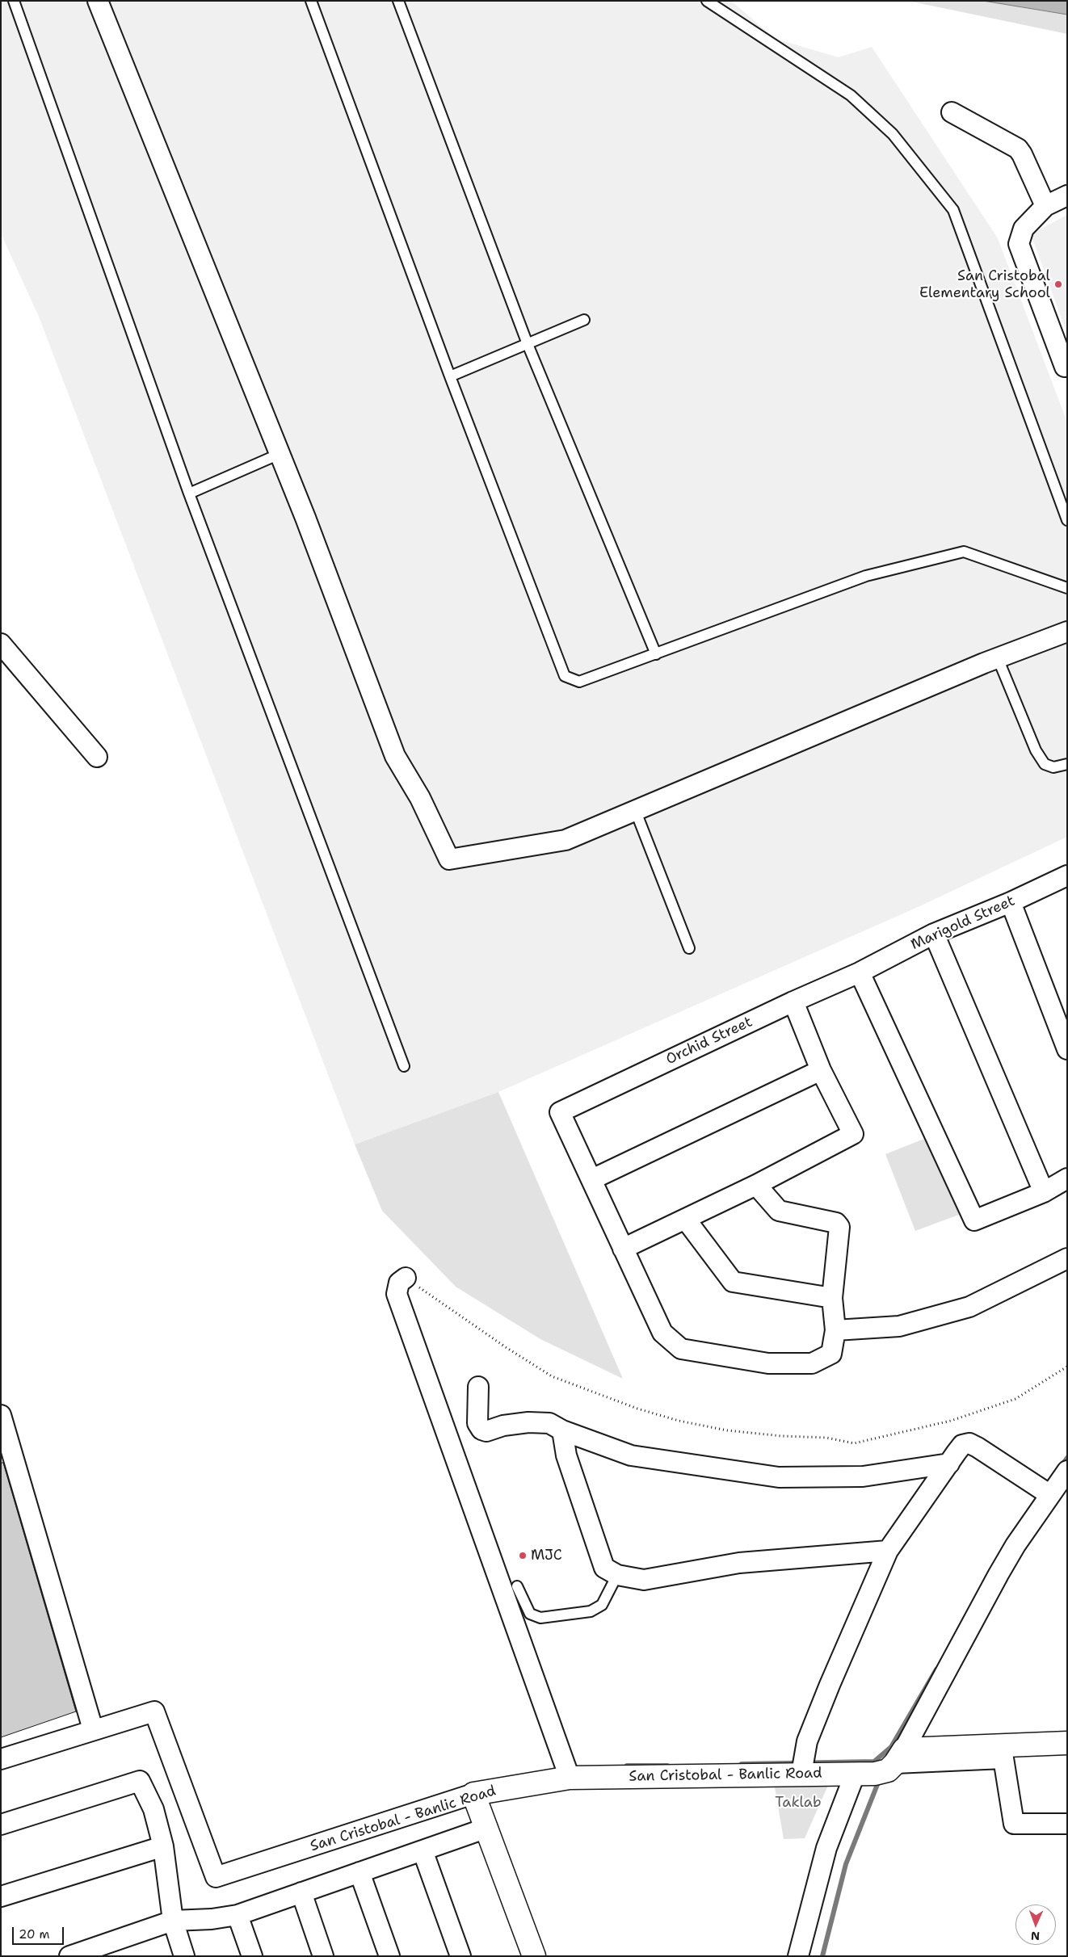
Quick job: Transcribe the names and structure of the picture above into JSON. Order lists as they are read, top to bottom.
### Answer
{
  "streets": {
    "street": ["Marigold Street", "Orchid Street", "San Cristobal - Banlic Road"]
  },
  "crossings": [
    ["Marigold Street", "Orchid Street"]
  ],
  "parks": ["Taklab"],
  "places": ["San Cristobal Elementary School", "MJC"],
  "scale_bar": "20 m",
  "north": "bottom"
}
